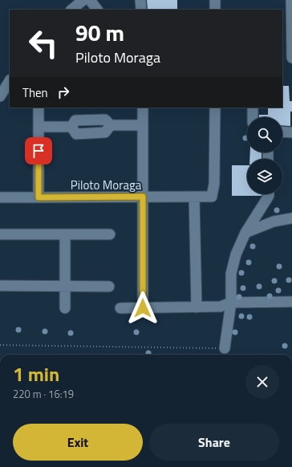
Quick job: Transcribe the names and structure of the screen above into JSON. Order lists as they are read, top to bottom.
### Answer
{
  "streets": {
    "street": ["Piloto Moraga"]
  },
  "page": {
    "turn": ["90 m", "Piloto Moraga"],
    "then": "Then",
    "heading": ["1 min", "220 m · 16:19"],
    "buttons": ["Exit", "Share"]
  }
}
